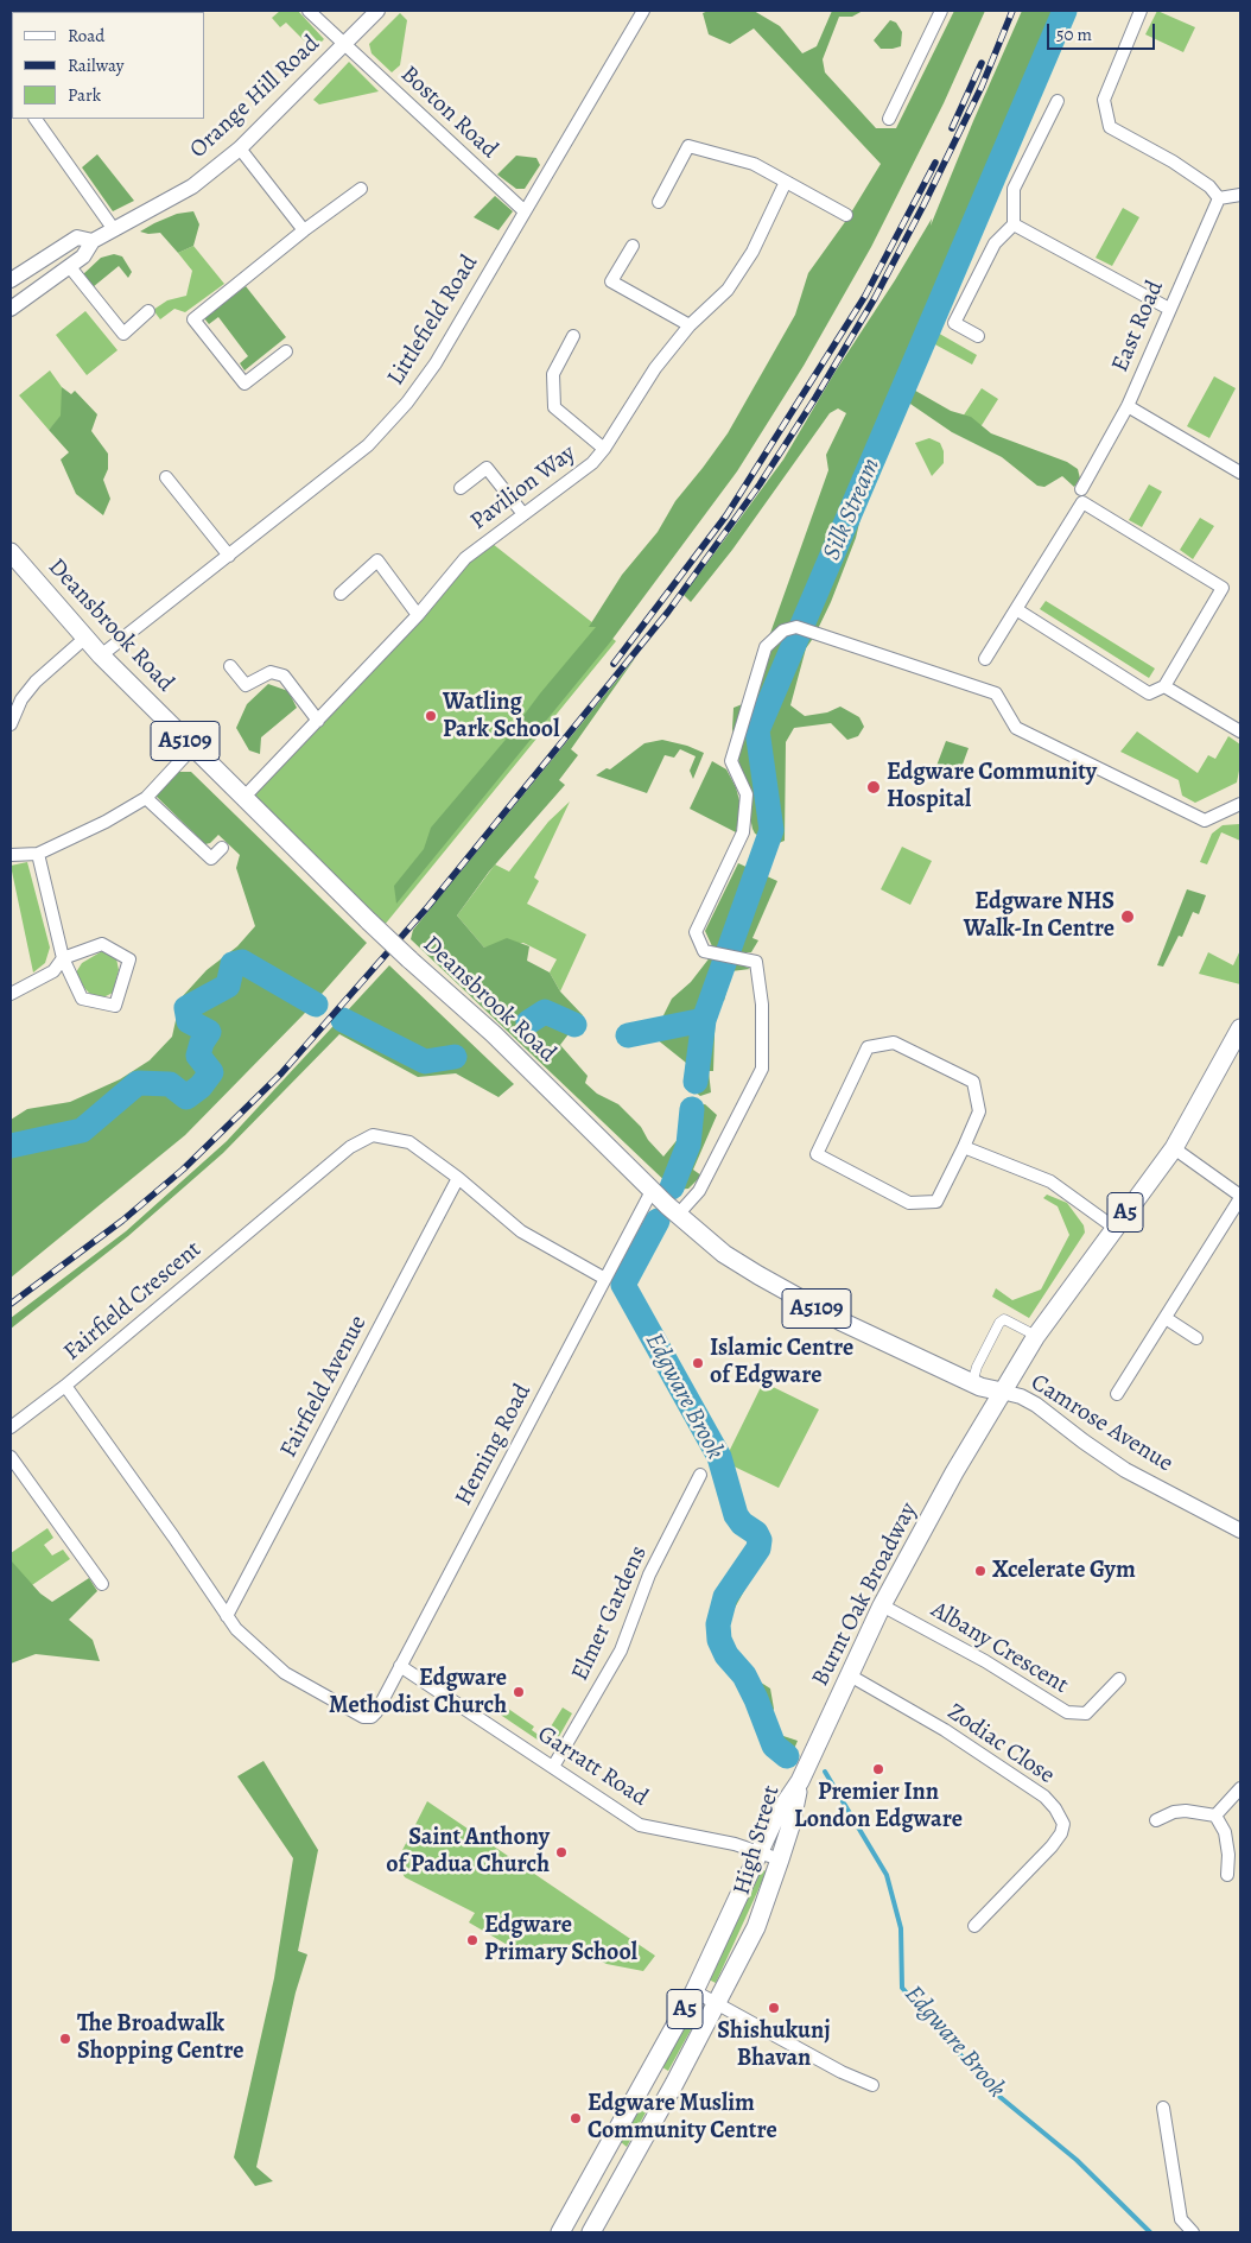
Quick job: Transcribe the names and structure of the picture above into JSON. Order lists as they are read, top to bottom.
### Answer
{
  "streets": {
    "main road": [
      "Deansbrook Road",
      "A5109",
      "A5",
      "Burnt Oak Broadway",
      "High Street"
    ],
    "street": [
      "Orange Hill Road",
      "Boston Road",
      "Littlefield Road",
      "East Road",
      "Pavilion Way",
      "Fairfield Crescent",
      "Fairfield Avenue",
      "Camrose Avenue",
      "Heming Road",
      "Elmer Gardens",
      "Albany Crescent",
      "Zodiac Close",
      "Garratt Road"
    ]
  },
  "crossings": [
    ["Orange Hill Road", "Boston Road"],
    ["Boston Road", "Littlefield Road"],
    ["Littlefield Road", "Deansbrook Road"],
    ["Pavilion Way", "Deansbrook Road"],
    ["Deansbrook Road", "A5"],
    ["Deansbrook Road", "Camrose Avenue"],
    ["Deansbrook Road", "Heming Road"],
    ["Deansbrook Road", "Burnt Oak Broadway"],
    ["A5", "Camrose Avenue"],
    ["A5", "Burnt Oak Broadway"],
    ["Fairfield Crescent", "Fairfield Avenue"],
    ["Fairfield Crescent", "Heming Road"],
    ["Camrose Avenue", "Burnt Oak Broadway"],
    ["Heming Road", "Garratt Road"],
    ["Burnt Oak Broadway", "Albany Crescent"],
    ["Burnt Oak Broadway", "Zodiac Close"],
    ["Burnt Oak Broadway", "High Street"],
    ["Elmer Gardens", "Garratt Road"],
    ["Garratt Road", "High Street"]
  ],
  "water": ["Silk Stream", "Edgware Brook"],
  "places": [
    "Watling Park School",
    "Edgware Community Hospital",
    "Edgware NHS Walk-In Centre",
    "Islamic Centre of Edgware",
    "Xcelerate Gym",
    "Edgware Methodist Church",
    "Premier Inn London Edgware",
    "Saint Anthony of Padua Church",
    "Edgware Primary School",
    "Shishukunj Bhavan",
    "The Broadwalk Shopping Centre",
    "Edgware Muslim Community Centre"
  ],
  "legend": ["Road", "Railway", "Park"],
  "scale_bar": "50 m"
}
